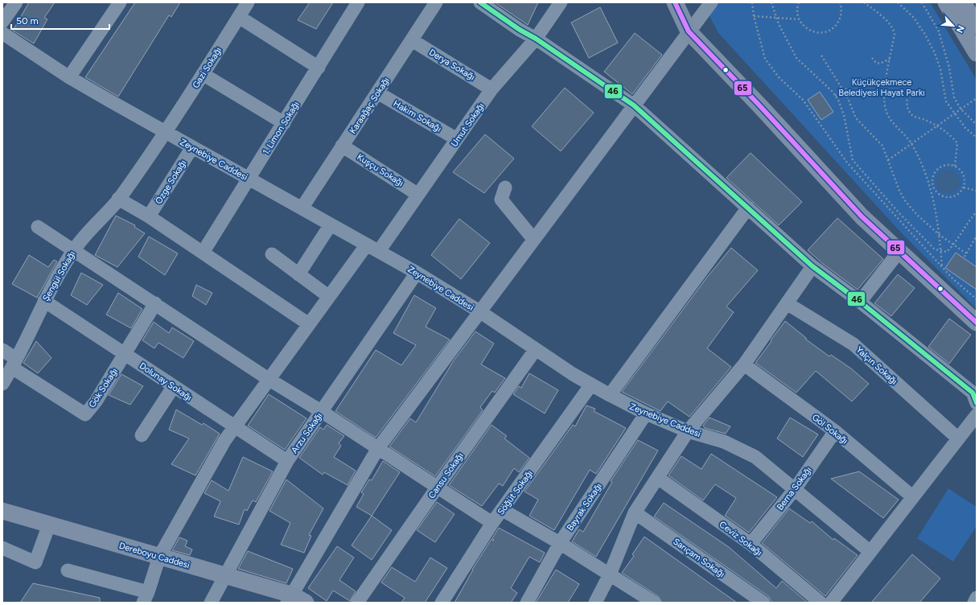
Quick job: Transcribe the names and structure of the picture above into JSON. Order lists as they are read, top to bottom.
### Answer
{
  "streets": {
    "main road": ["Dereboyu Caddesi"],
    "street": [
      "Derya Sokağı",
      "Gazi Sokağı",
      "Karaağaç Sokağı",
      "Hakim Sokağı",
      "Umut Sokağı",
      "1. Limon Sokağı",
      "Zeynebiye Caddesi",
      "Kuşçu Sokağı",
      "Özge Sokağı",
      "Şengül Sokağı",
      "Yalçın Sokağı",
      "Dolunay Sokağı",
      "Gök Sokağı",
      "Göl Sokağı",
      "Arzu Sokağı",
      "Cansu Sokağı",
      "Berna Sokağı",
      "Söğüt Sokağı",
      "Bayrak Sokağı",
      "Ceviz Sokağı",
      "Sarıçam Sokağı"
    ]
  },
  "crossings": [
    ["Derya Sokağı", "Karaağaç Sokağı"],
    ["Derya Sokağı", "Umut Sokağı"],
    ["Gazi Sokağı", "Zeynebiye Caddesi"],
    ["Gazi Sokağı", "Şengül Sokağı"],
    ["Karaağaç Sokağı", "Hakim Sokağı"],
    ["Karaağaç Sokağı", "Zeynebiye Caddesi"],
    ["Karaağaç Sokağı", "Kuşçu Sokağı"],
    ["Hakim Sokağı", "Umut Sokağı"],
    ["Umut Sokağı", "Zeynebiye Caddesi"],
    ["Umut Sokağı", "Kuşçu Sokağı"],
    ["1. Limon Sokağı", "Zeynebiye Caddesi"],
    ["Zeynebiye Caddesi", "Özge Sokağı"],
    ["Zeynebiye Caddesi", "Şengül Sokağı"],
    ["Zeynebiye Caddesi", "Arzu Sokağı"],
    ["Zeynebiye Caddesi", "Cansu Sokağı"],
    ["Zeynebiye Caddesi", "Berna Sokağı"],
    ["Zeynebiye Caddesi", "Söğüt Sokağı"],
    ["Zeynebiye Caddesi", "Bayrak Sokağı"],
    ["Şengül Sokağı", "Dolunay Sokağı"],
    ["Şengül Sokağı", "Gök Sokağı"],
    ["Dolunay Sokağı", "Gök Sokağı"],
    ["Dolunay Sokağı", "Arzu Sokağı"],
    ["Göl Sokağı", "Berna Sokağı"],
    ["Arzu Sokağı", "Dereboyu Caddesi"],
    ["Berna Sokağı", "Ceviz Sokağı"]
  ],
  "parks": ["Küçükçekmece Belediyesi Hayat Parkı"],
  "lines": ["transit line 65", "transit line 46"],
  "scale_bar": "50 m",
  "north": "bottom right"
}
